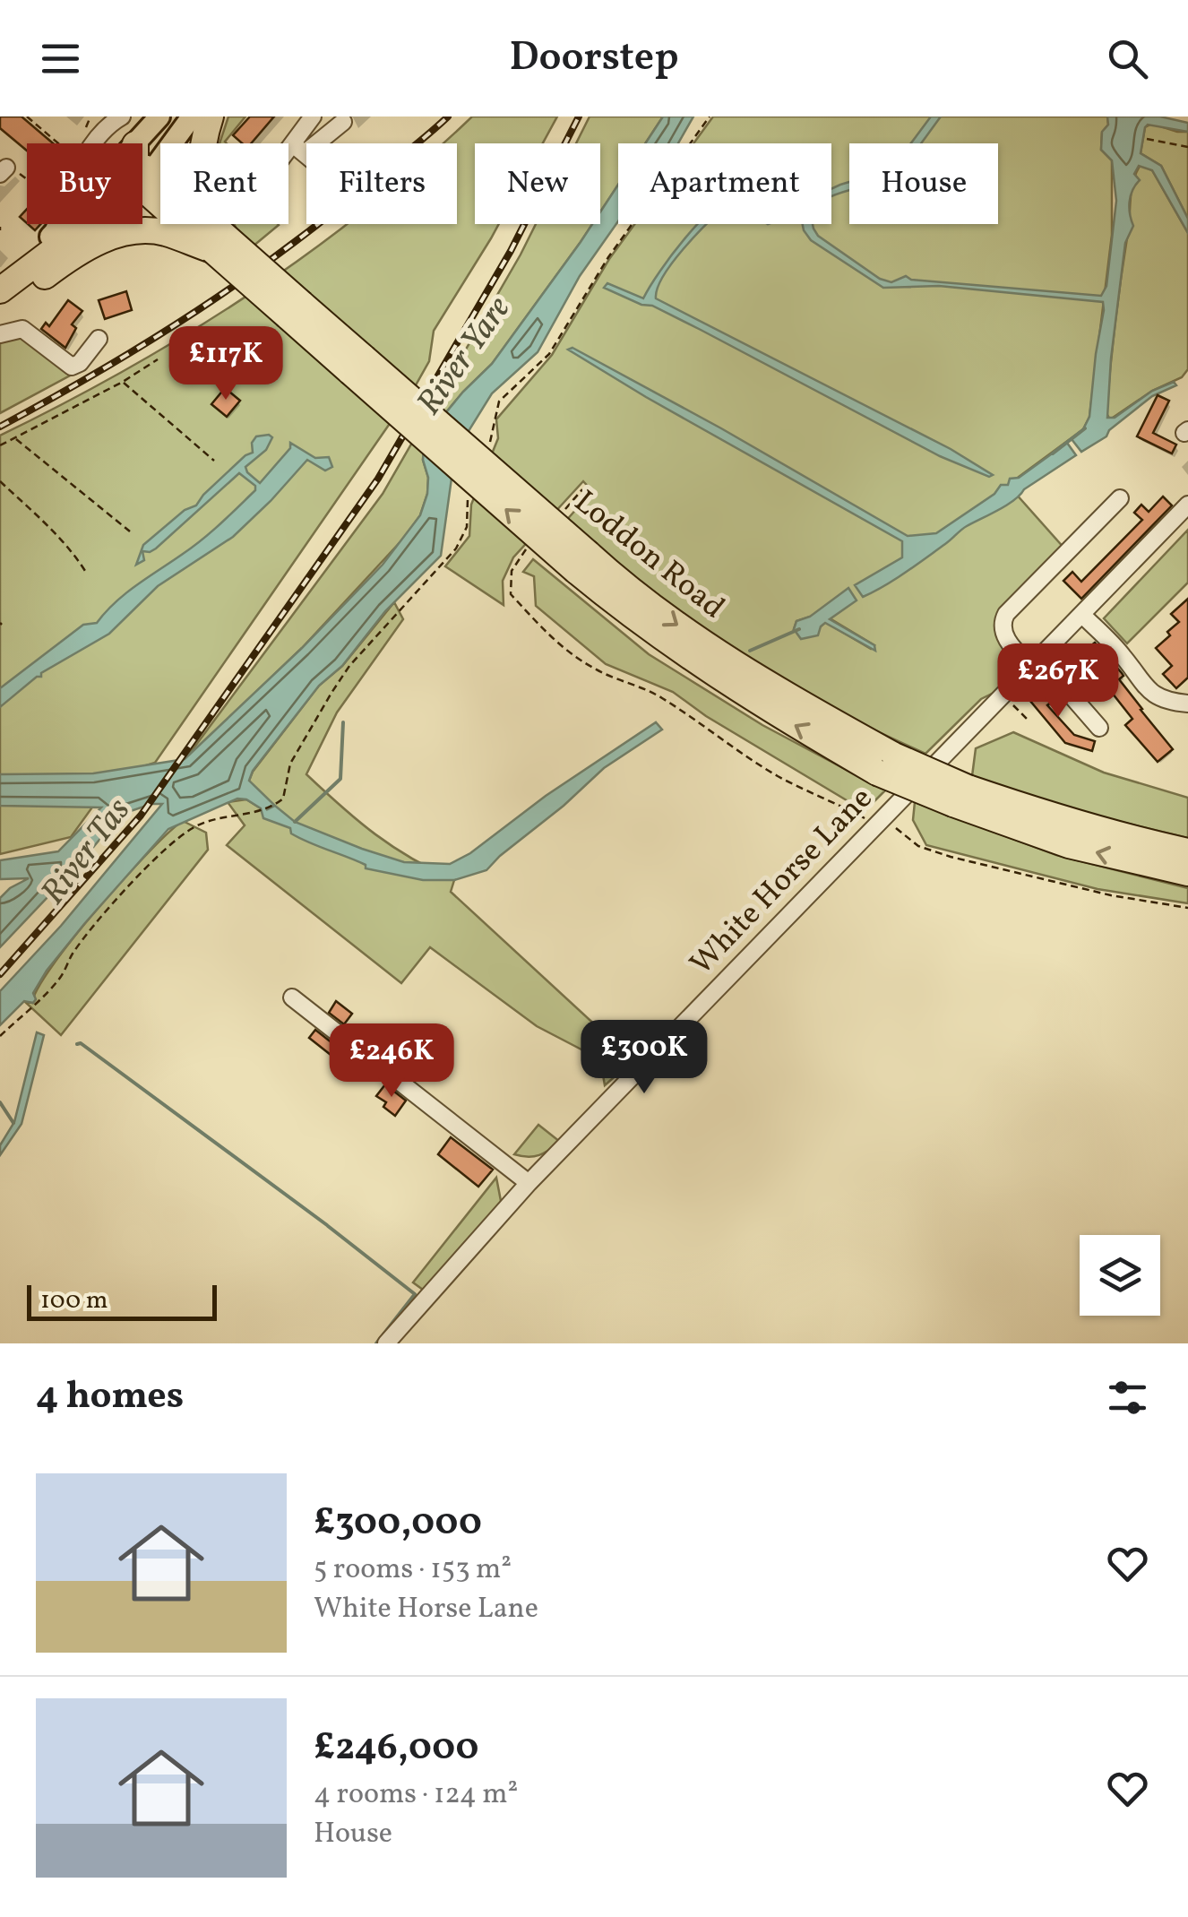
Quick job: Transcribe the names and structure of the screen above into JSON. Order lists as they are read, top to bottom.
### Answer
{
  "streets": {
    "highway": ["Loddon Road"],
    "street": ["White Horse Lane"]
  },
  "water": ["River Yare", "River Tas"],
  "scale_bar": "100 m",
  "page": {
    "header": "Doorstep",
    "chip": [
      "Buy",
      "Rent",
      "Filters",
      "New",
      "Apartment",
      "House"
    ],
    "price": [
      "£117K",
      "£267K",
      "£300K",
      "£246K"
    ],
    "scale": "100 m",
    "heading": "4 homes",
    "list": [
      {
        "name": "£300,000",
        "note": "5 rooms · 153 m² · White Horse Lane"
      },
      {
        "name": "£246,000",
        "note": "4 rooms · 124 m² · House"
      }
    ]
  }
}
